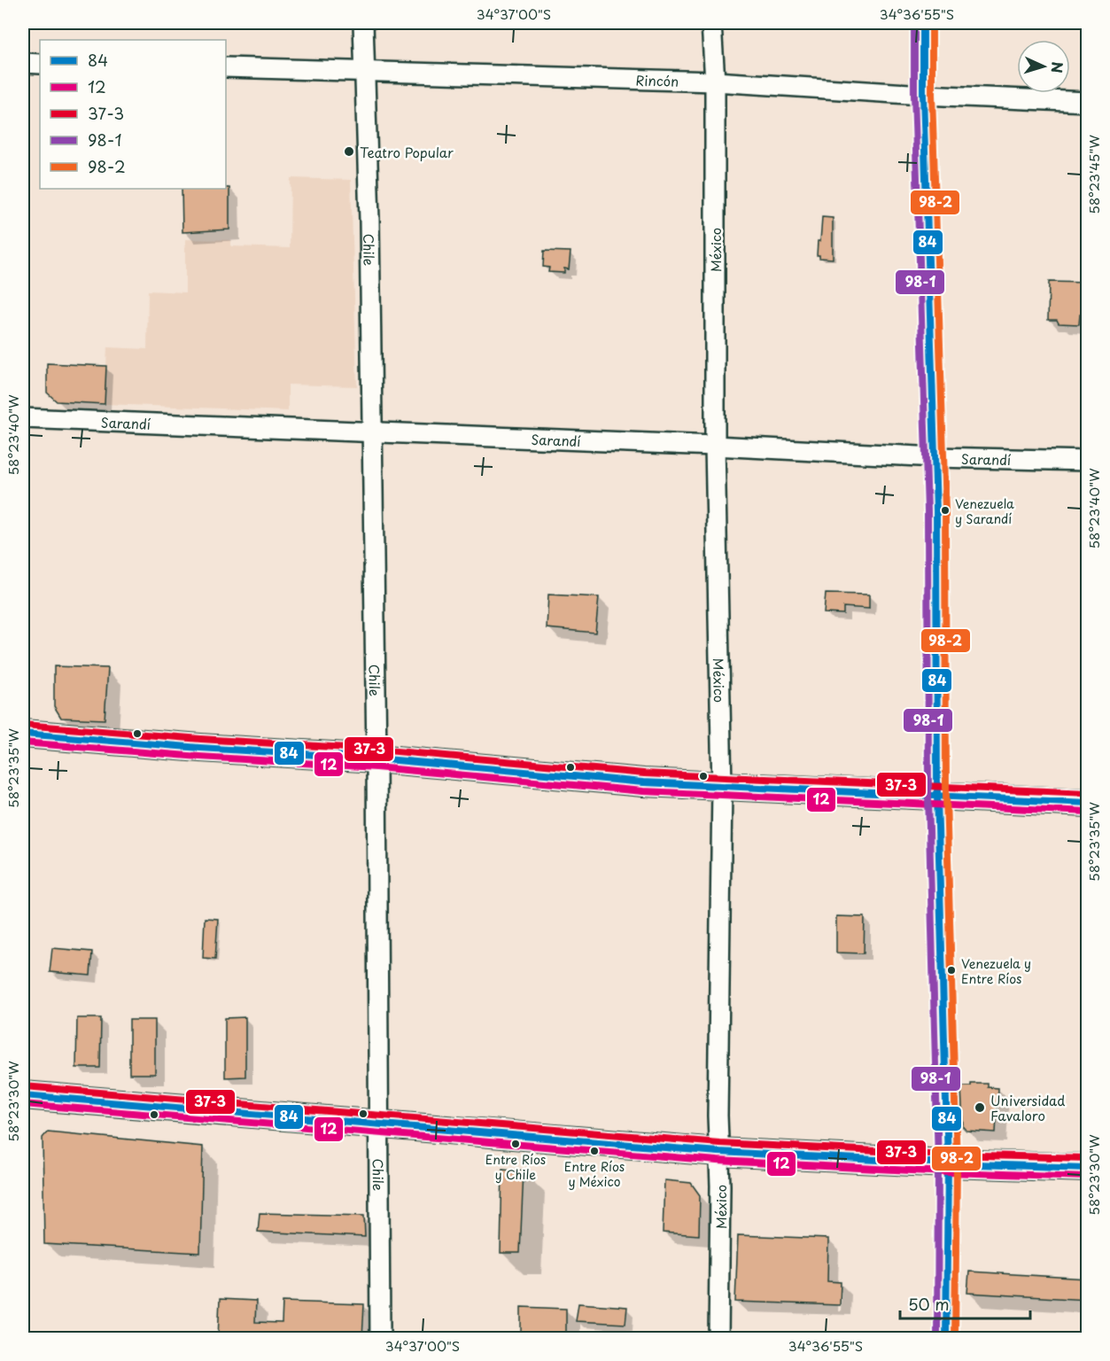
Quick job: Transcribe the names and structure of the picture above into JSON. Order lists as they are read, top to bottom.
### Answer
{
  "streets": {
    "street": [
      "Rincón",
      "Chile",
      "México",
      "Sarandí"
    ]
  },
  "crossings": [
    ["Rincón", "Chile"],
    ["Rincón", "México"],
    ["Chile", "Sarandí"],
    ["México", "Sarandí"]
  ],
  "places": [
    "Teatro Popular",
    "Venezuela y Sarandí",
    "Venezuela y Entre Ríos",
    "Universidad Favaloro",
    "Entre Ríos y Chile",
    "Entre Ríos y México"
  ],
  "lines": [
    "transit line 84",
    "transit line 98-1",
    "transit line 98-2",
    "transit line 37-3",
    "transit line 12"
  ],
  "legend": [
    "84",
    "12",
    "37-3",
    "98-1",
    "98-2"
  ],
  "scale_bar": "50 m",
  "north": "right",
  "coordinates": [
    "34°37'00\"S",
    "34°36'55\"S",
    "58°23'45\"W",
    "58°23'40\"W",
    "58°23'35\"W",
    "58°23'30\"W"
  ]
}
